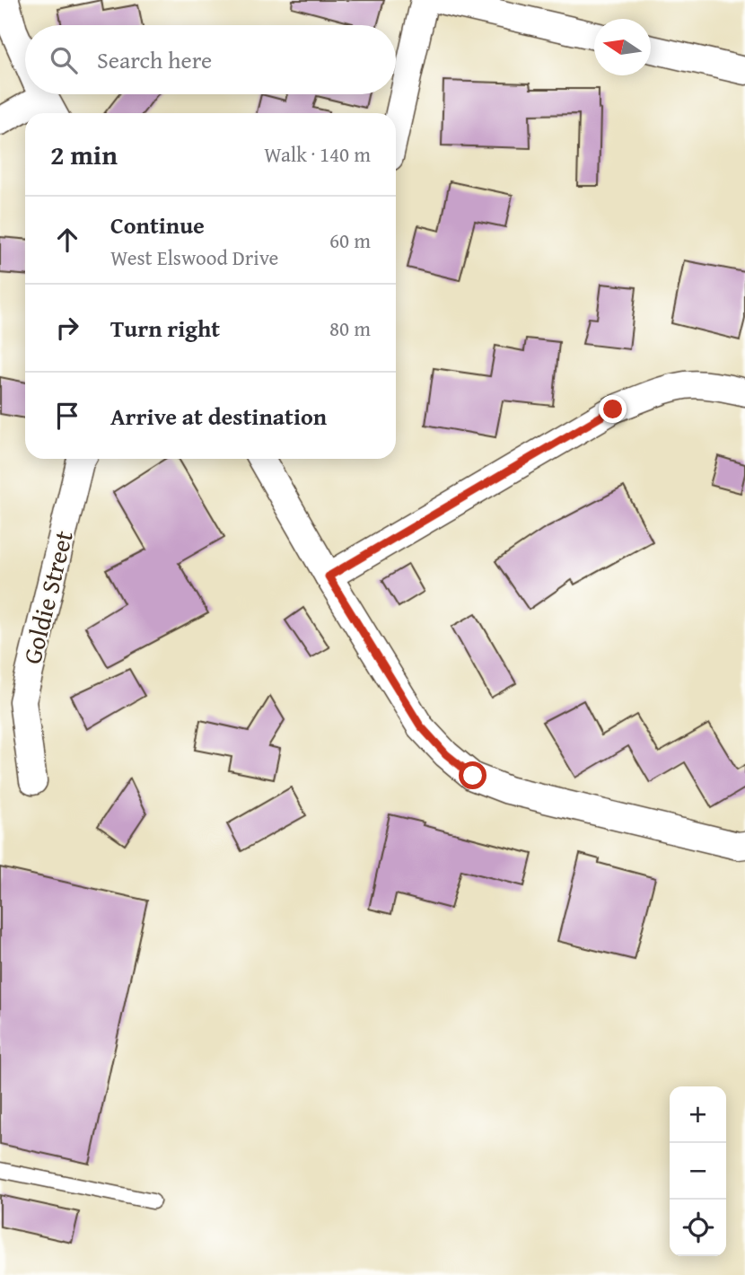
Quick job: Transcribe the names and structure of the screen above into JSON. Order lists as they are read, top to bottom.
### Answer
{
  "streets": {
    "street": ["Goldie Street"]
  },
  "north": "left",
  "page": {
    "search": "Search here",
    "heading": ["2 min", "Walk · 140 m"],
    "list": [
      ["Continue", "West Elswood Drive", "60 m"],
      ["Turn right", "80 m"],
      "Arrive at destination"
    ],
    "map_buttons": ["+", "−"]
  }
}
